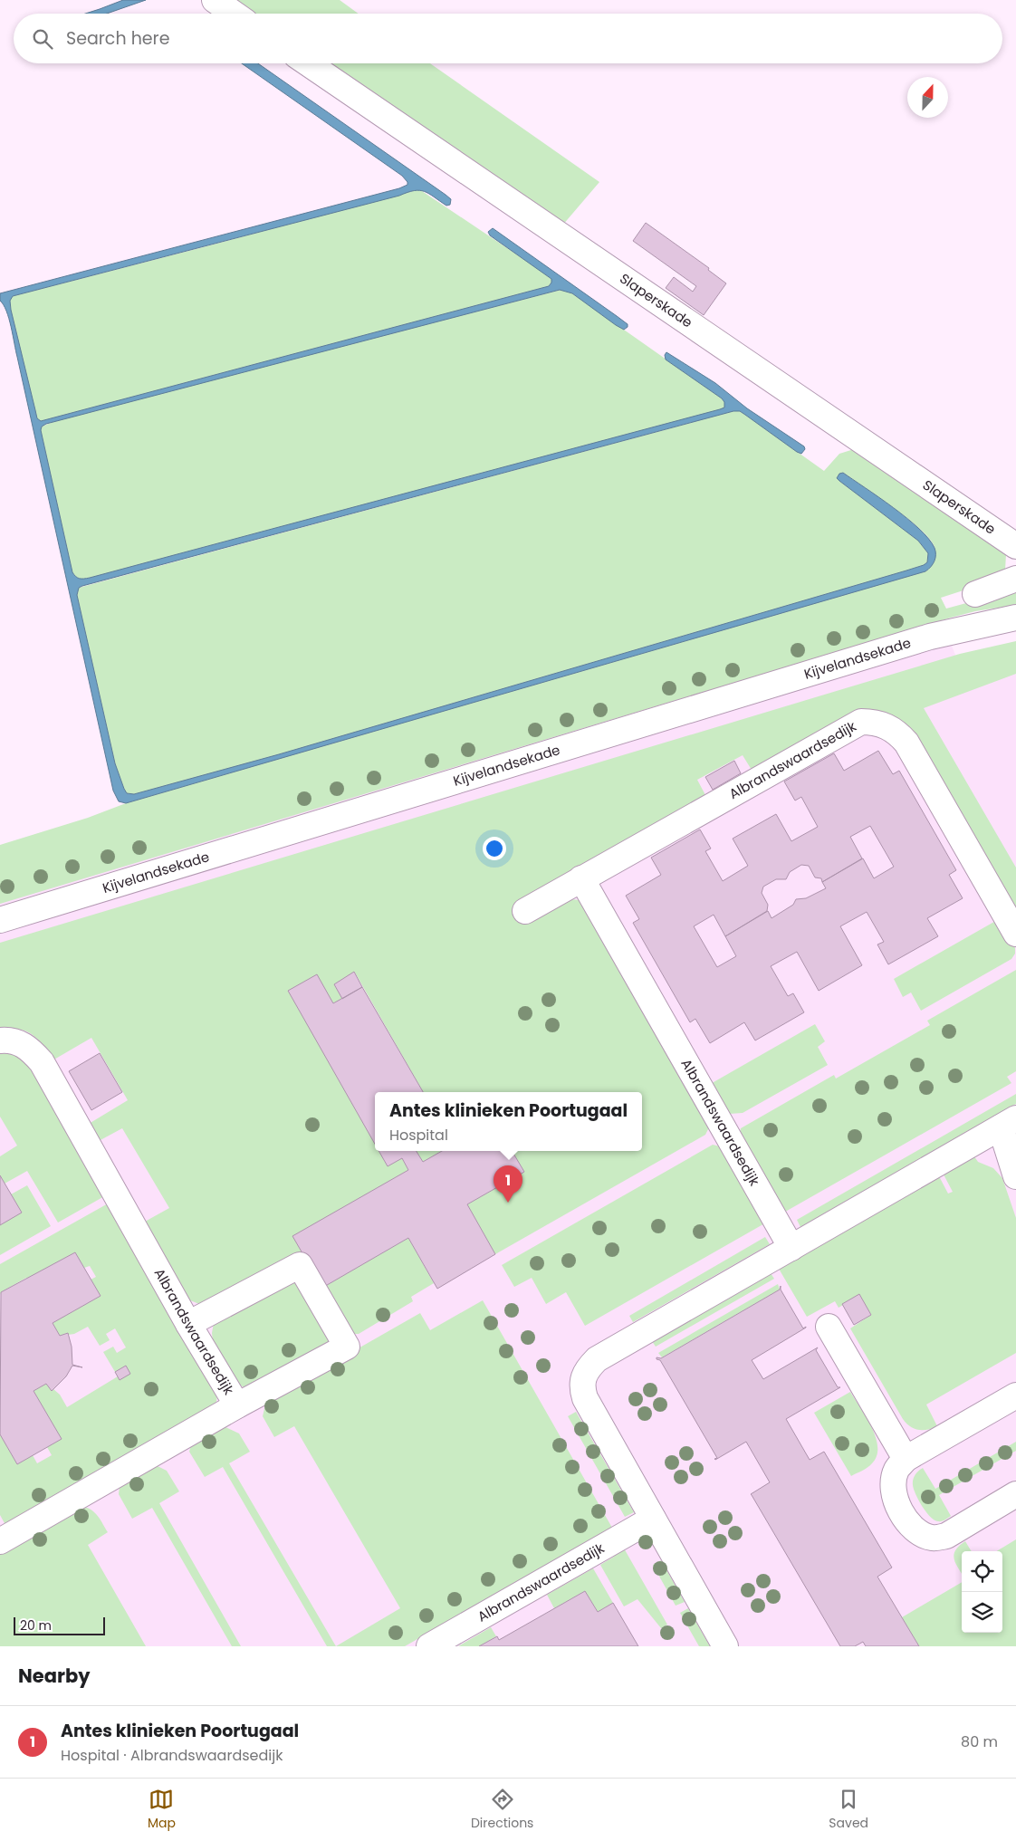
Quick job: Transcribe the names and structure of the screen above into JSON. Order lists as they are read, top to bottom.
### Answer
{
  "streets": {
    "street": ["Slaperskade", "Kijvelandsekade", "Albrandswaardsedijk"]
  },
  "scale_bar": "20 m",
  "north": "top",
  "page": {
    "search": "Search here",
    "popup": ["Antes klinieken Poortugaal", "Hospital"],
    "pins": "1",
    "scale": "20 m",
    "heading": "Nearby",
    "list": [
      {
        "mark": "1",
        "name": "Antes klinieken Poortugaal",
        "note": "Hospital · Albrandswaardsedijk",
        "value": "80 m"
      }
    ],
    "nav": ["Map", "Directions", "Saved"]
  }
}
